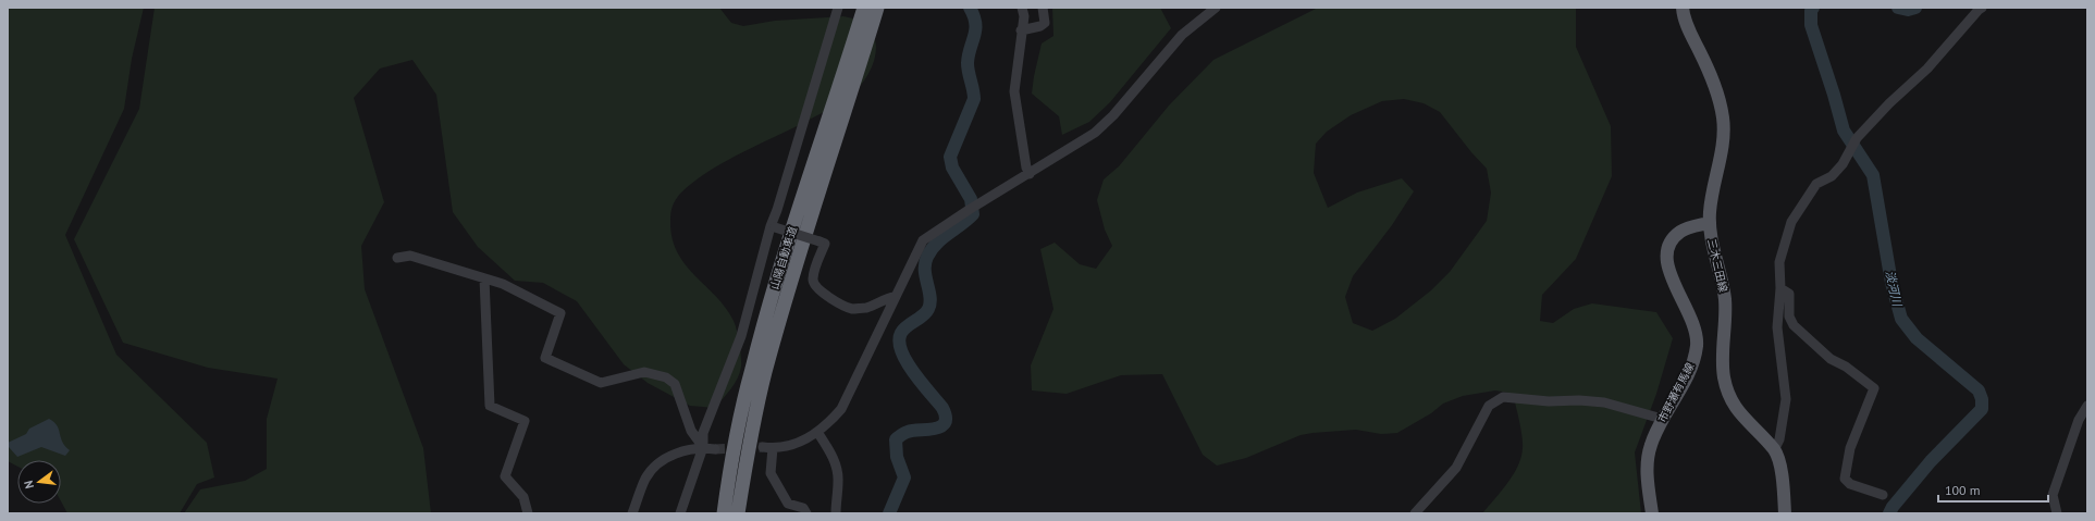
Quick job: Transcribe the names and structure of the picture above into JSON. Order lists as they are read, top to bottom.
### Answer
{
  "streets": {
    "highway": ["山陽自動車道"],
    "main road": ["三木三田線", "市野瀬有馬線"]
  },
  "crossings": [
    ["三木三田線", "市野瀬有馬線"]
  ],
  "water": ["淡河川"],
  "scale_bar": "100 m",
  "north": "left"
}
